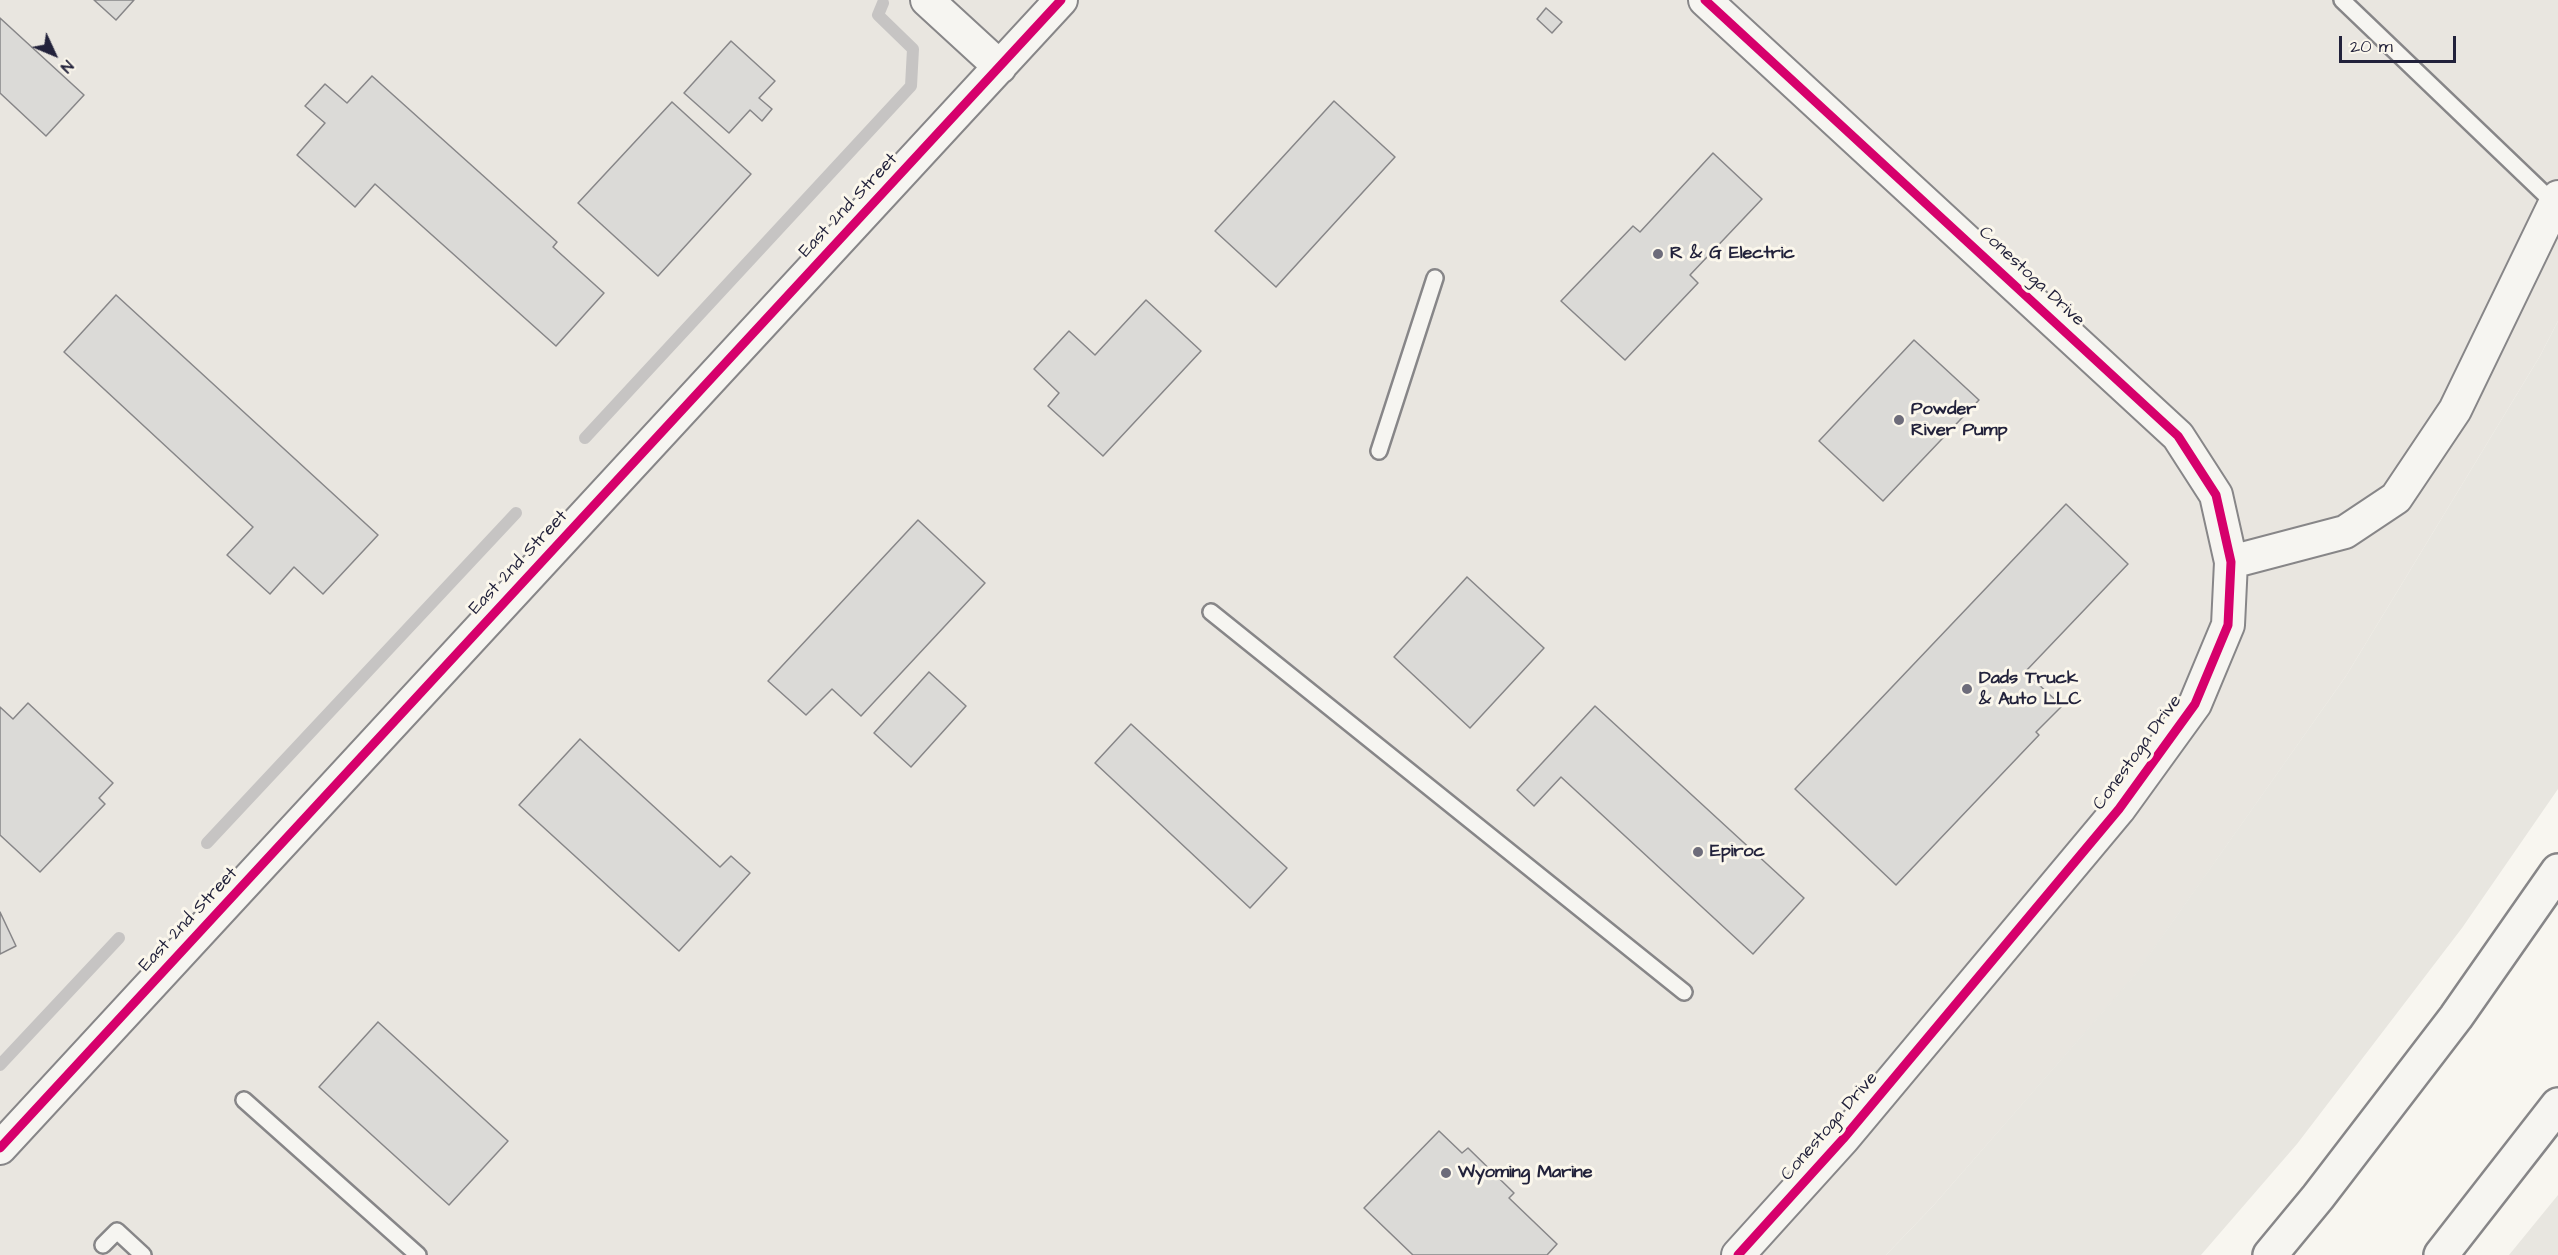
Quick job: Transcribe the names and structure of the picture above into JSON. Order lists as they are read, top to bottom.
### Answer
{
  "streets": {
    "street": ["East 2nd Street", "Conestoga Drive"]
  },
  "places": [
    "R & G Electric",
    "Powder River Pump",
    "Dads Truck & Auto LLC",
    "Epiroc",
    "Wyoming Marine"
  ],
  "scale_bar": "20 m",
  "north": "bottom right"
}
